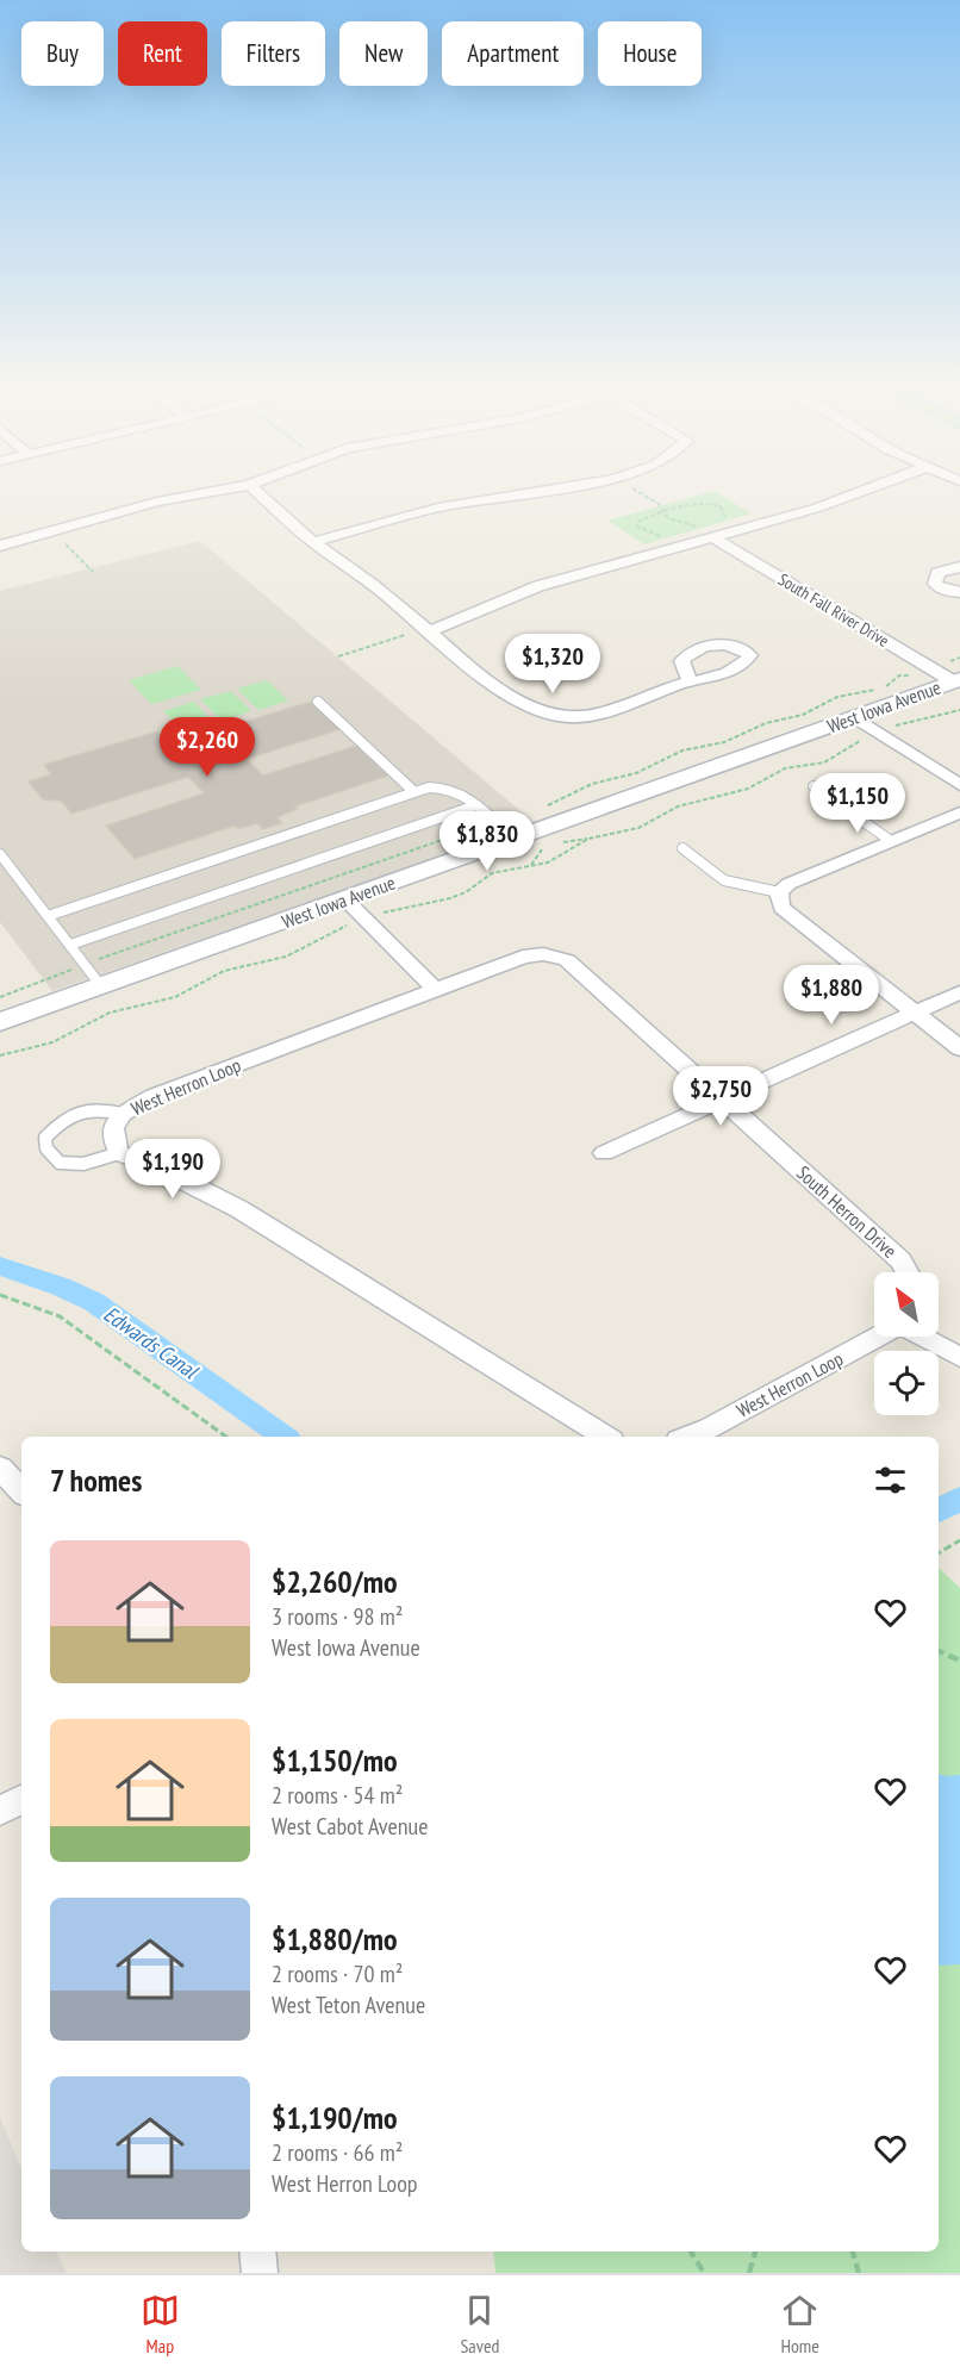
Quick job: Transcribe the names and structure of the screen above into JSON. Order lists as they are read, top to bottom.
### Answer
{
  "streets": {
    "street": [
      "South Fall River Drive",
      "West Iowa Avenue",
      "West Herron Loop",
      "South Herron Drive"
    ]
  },
  "crossings": [
    ["South Fall River Drive", "West Iowa Avenue"],
    ["West Herron Loop", "South Herron Drive"]
  ],
  "water": ["Edwards Canal"],
  "north": "top left",
  "page": {
    "chip": [
      "Buy",
      "Rent",
      "Filters",
      "New",
      "Apartment",
      "House"
    ],
    "price": [
      "$1,320",
      "$2,260",
      "$1,150",
      "$1,830",
      "$1,880",
      "$2,750",
      "$1,190"
    ],
    "heading": "7 homes",
    "list": [
      {
        "name": "$2,260/mo",
        "note": "3 rooms · 98 m² · West Iowa Avenue"
      },
      {
        "name": "$1,150/mo",
        "note": "2 rooms · 54 m² · West Cabot Avenue"
      },
      {
        "name": "$1,880/mo",
        "note": "2 rooms · 70 m² · West Teton Avenue"
      },
      {
        "name": "$1,190/mo",
        "note": "2 rooms · 66 m² · West Herron Loop"
      }
    ],
    "tabs": ["Map", "Saved", "Home"]
  }
}
